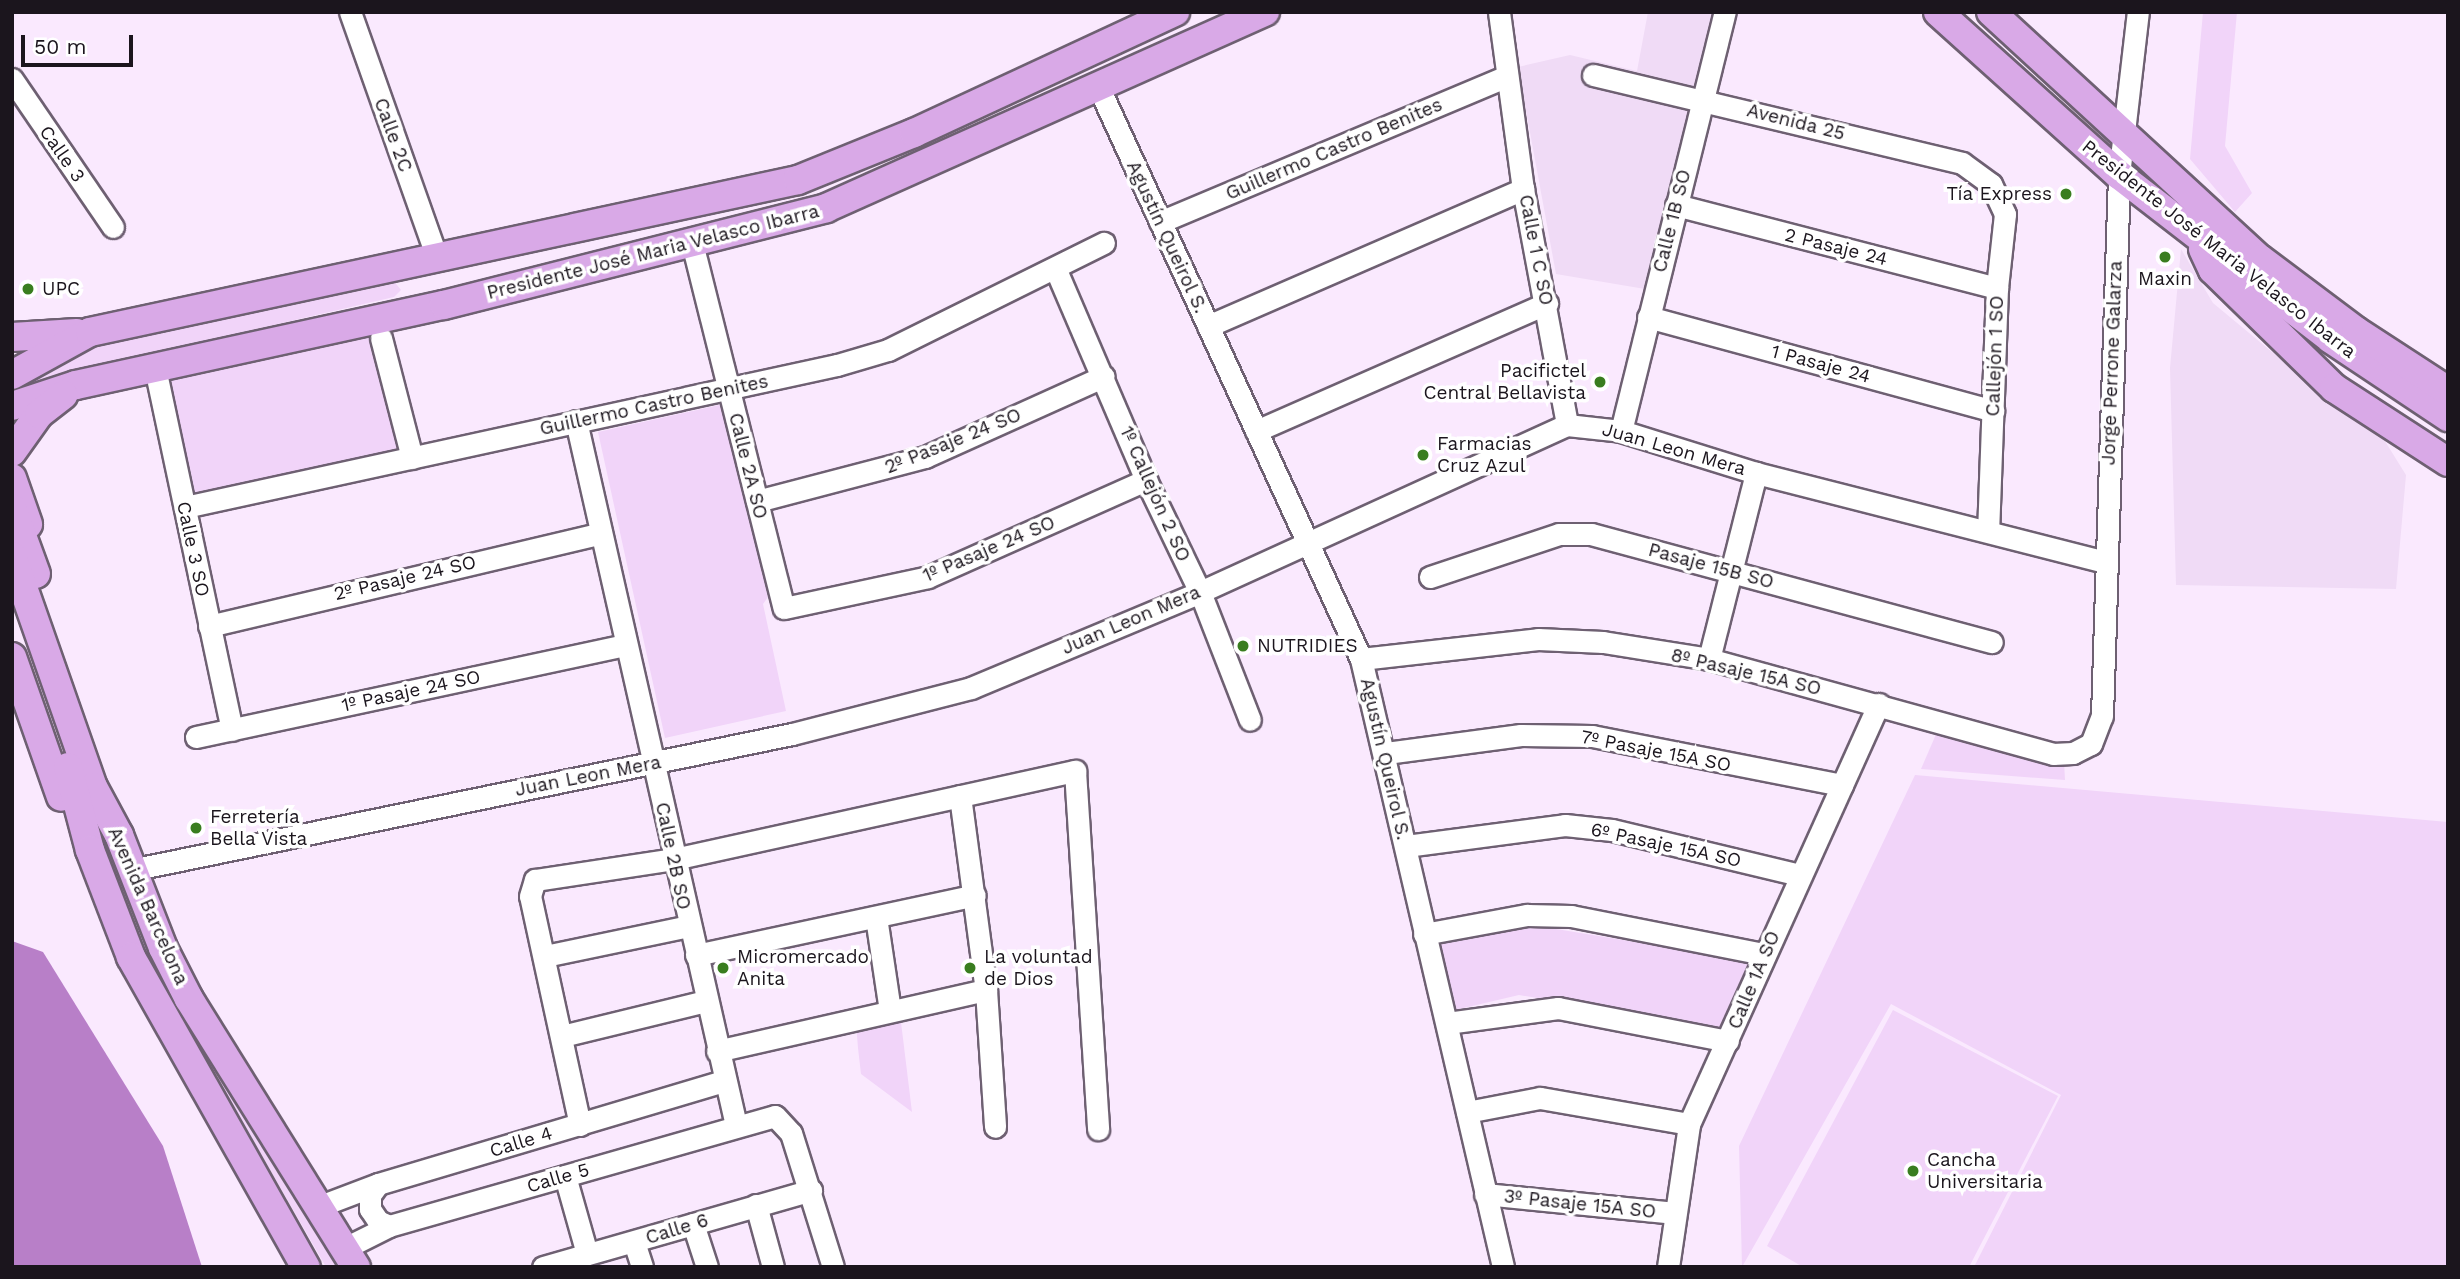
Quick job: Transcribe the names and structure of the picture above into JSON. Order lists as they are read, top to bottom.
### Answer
{
  "streets": {
    "main road": ["Presidente José Maria Velasco Ibarra", "Avenida Barcelona"],
    "street": [
      "Avenida 25",
      "Calle 2C",
      "Guillermo Castro Benites",
      "Calle 3",
      "Calle 1B SO",
      "Agustín Queirol S.",
      "2 Pasaje 24",
      "Calle 1 C SO",
      "Callejón 1 SO",
      "Jorge Perrone Galarza",
      "1 Pasaje 24",
      "2º Pasaje 24 SO",
      "Juan Leon Mera",
      "Calle 2A SO",
      "1º Callejón 2 SO",
      "Calle 3 SO",
      "1º Pasaje 24 SO",
      "Pasaje 15B SO",
      "8º Pasaje 15A SO",
      "7º Pasaje 15A SO",
      "6º Pasaje 15A SO",
      "Calle 2B SO",
      "Calle 1A SO",
      "Calle 4",
      "Calle 5",
      "3º Pasaje 15A SO",
      "Calle 6"
    ]
  },
  "crossings": [
    ["Avenida 25", "Calle 1B SO"],
    ["Avenida 25", "Callejón 1 SO"],
    ["Calle 2C", "Presidente José Maria Velasco Ibarra"],
    ["Guillermo Castro Benites", "Agustín Queirol S."],
    ["Guillermo Castro Benites", "Calle 1 C SO"],
    ["Guillermo Castro Benites", "Calle 2A SO"],
    ["Guillermo Castro Benites", "1º Callejón 2 SO"],
    ["Guillermo Castro Benites", "Calle 3 SO"],
    ["Guillermo Castro Benites", "Calle 2B SO"],
    ["Calle 1B SO", "2 Pasaje 24"],
    ["Calle 1B SO", "1 Pasaje 24"],
    ["Calle 1B SO", "Juan Leon Mera"],
    ["Agustín Queirol S.", "Presidente José Maria Velasco Ibarra"],
    ["Agustín Queirol S.", "Juan Leon Mera"],
    ["Agustín Queirol S.", "8º Pasaje 15A SO"],
    ["Agustín Queirol S.", "7º Pasaje 15A SO"],
    ["Agustín Queirol S.", "6º Pasaje 15A SO"],
    ["Agustín Queirol S.", "3º Pasaje 15A SO"],
    ["2 Pasaje 24", "Callejón 1 SO"],
    ["Presidente José Maria Velasco Ibarra", "Jorge Perrone Galarza"],
    ["Presidente José Maria Velasco Ibarra", "Calle 2A SO"],
    ["Presidente José Maria Velasco Ibarra", "Calle 3 SO"],
    ["Calle 1 C SO", "Juan Leon Mera"],
    ["Callejón 1 SO", "1 Pasaje 24"],
    ["Callejón 1 SO", "Juan Leon Mera"],
    ["Jorge Perrone Galarza", "Juan Leon Mera"],
    ["Jorge Perrone Galarza", "8º Pasaje 15A SO"],
    ["2º Pasaje 24 SO", "Calle 2A SO"],
    ["2º Pasaje 24 SO", "1º Callejón 2 SO"],
    ["2º Pasaje 24 SO", "Calle 3 SO"],
    ["2º Pasaje 24 SO", "Calle 2B SO"],
    ["Juan Leon Mera", "1º Callejón 2 SO"],
    ["Juan Leon Mera", "Calle 2B SO"],
    ["Juan Leon Mera", "Avenida Barcelona"],
    ["Calle 2A SO", "1º Pasaje 24 SO"],
    ["1º Callejón 2 SO", "1º Pasaje 24 SO"],
    ["Calle 3 SO", "1º Pasaje 24 SO"],
    ["1º Pasaje 24 SO", "Calle 2B SO"],
    ["8º Pasaje 15A SO", "Calle 1A SO"],
    ["7º Pasaje 15A SO", "Calle 1A SO"],
    ["6º Pasaje 15A SO", "Calle 1A SO"],
    ["Calle 2B SO", "Calle 4"],
    ["Calle 2B SO", "Calle 5"],
    ["Avenida Barcelona", "Calle 4"],
    ["Avenida Barcelona", "Calle 5"],
    ["Calle 1A SO", "3º Pasaje 15A SO"],
    ["Calle 5", "Calle 6"]
  ],
  "places": [
    "Tía Express",
    "Maxin",
    "UPC",
    "Pacifictel Central Bellavista",
    "Farmacias Cruz Azul",
    "NUTRIDIES",
    "Ferretería Bella Vista",
    "Micromercado Anita",
    "La voluntad de Dios",
    "Cancha Universitaria"
  ],
  "scale_bar": "50 m"
}
